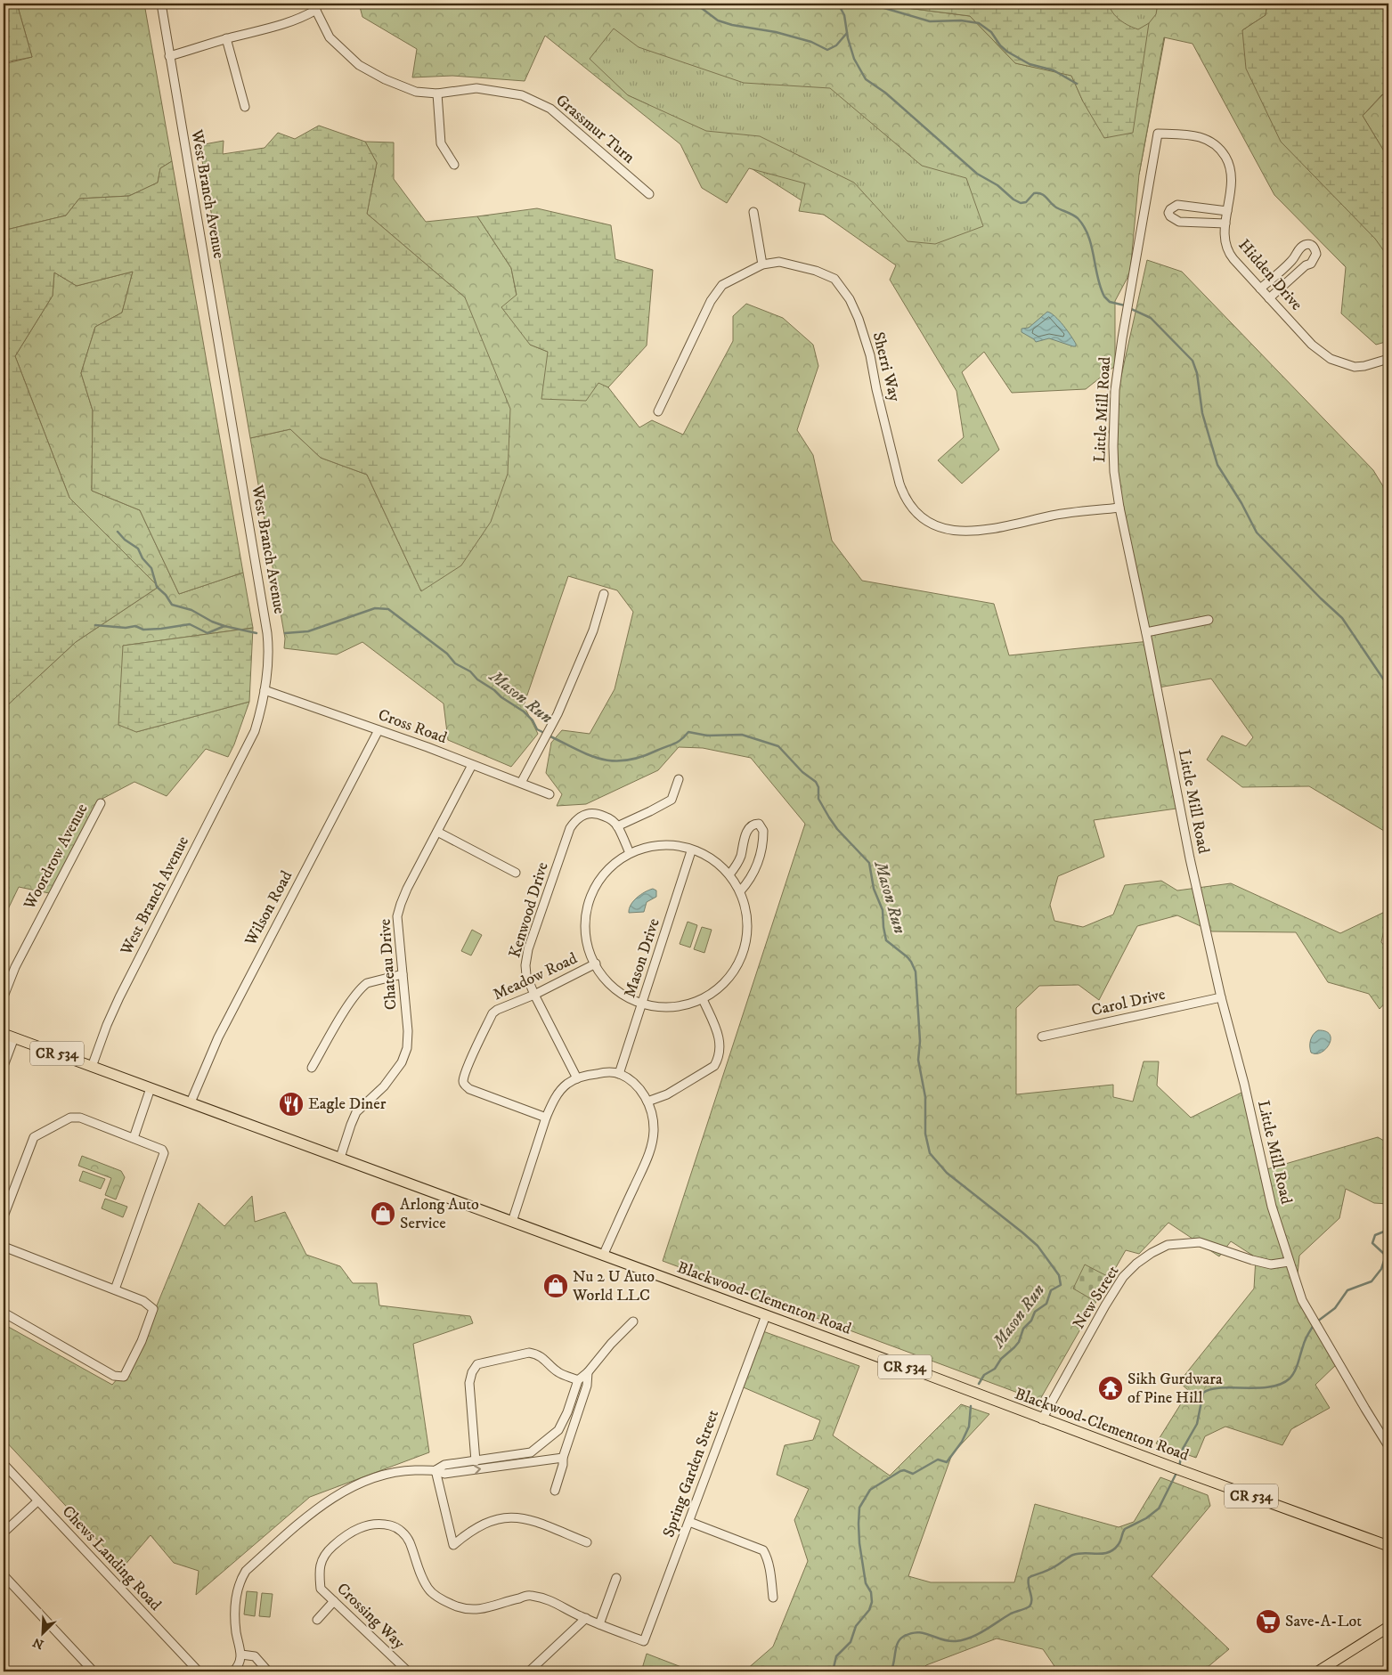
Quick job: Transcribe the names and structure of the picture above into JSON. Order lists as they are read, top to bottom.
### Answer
{
  "streets": {
    "main road": ["CR 534", "Blackwood-Clementon Road"],
    "street": [
      "Grassmur Turn",
      "West Branch Avenue",
      "Hidden Drive",
      "Sherri Way",
      "Little Mill Road",
      "Cross Road",
      "Woordrow Avenue",
      "Wilson Road",
      "Kenwood Drive",
      "Mason Drive",
      "Chateau Drive",
      "Meadow Road",
      "Carol Drive",
      "New Street",
      "Spring Garden Street",
      "Chews Landing Road",
      "Crossing Way"
    ]
  },
  "crossings": [
    ["West Branch Avenue", "Cross Road"],
    ["West Branch Avenue", "Blackwood-Clementon Road"],
    ["Hidden Drive", "Little Mill Road"],
    ["Sherri Way", "Little Mill Road"],
    ["Little Mill Road", "Carol Drive"],
    ["Little Mill Road", "New Street"],
    ["Cross Road", "Wilson Road"],
    ["Cross Road", "Chateau Drive"],
    ["Wilson Road", "Blackwood-Clementon Road"],
    ["Kenwood Drive", "Meadow Road"],
    ["Chateau Drive", "Blackwood-Clementon Road"],
    ["New Street", "Blackwood-Clementon Road"],
    ["Blackwood-Clementon Road", "Spring Garden Street"],
    ["Spring Garden Street", "Crossing Way"]
  ],
  "water": ["Mason Run"],
  "places": {
    "restaurant": ["Eagle Diner"],
    "shop": ["Arlong Auto Service", "Nu 2 U Auto World LLC"],
    "temple": ["Sikh Gurdwara of Pine Hill"],
    "supermarket": ["Save-A-Lot"]
  },
  "north": "bottom left"
}
